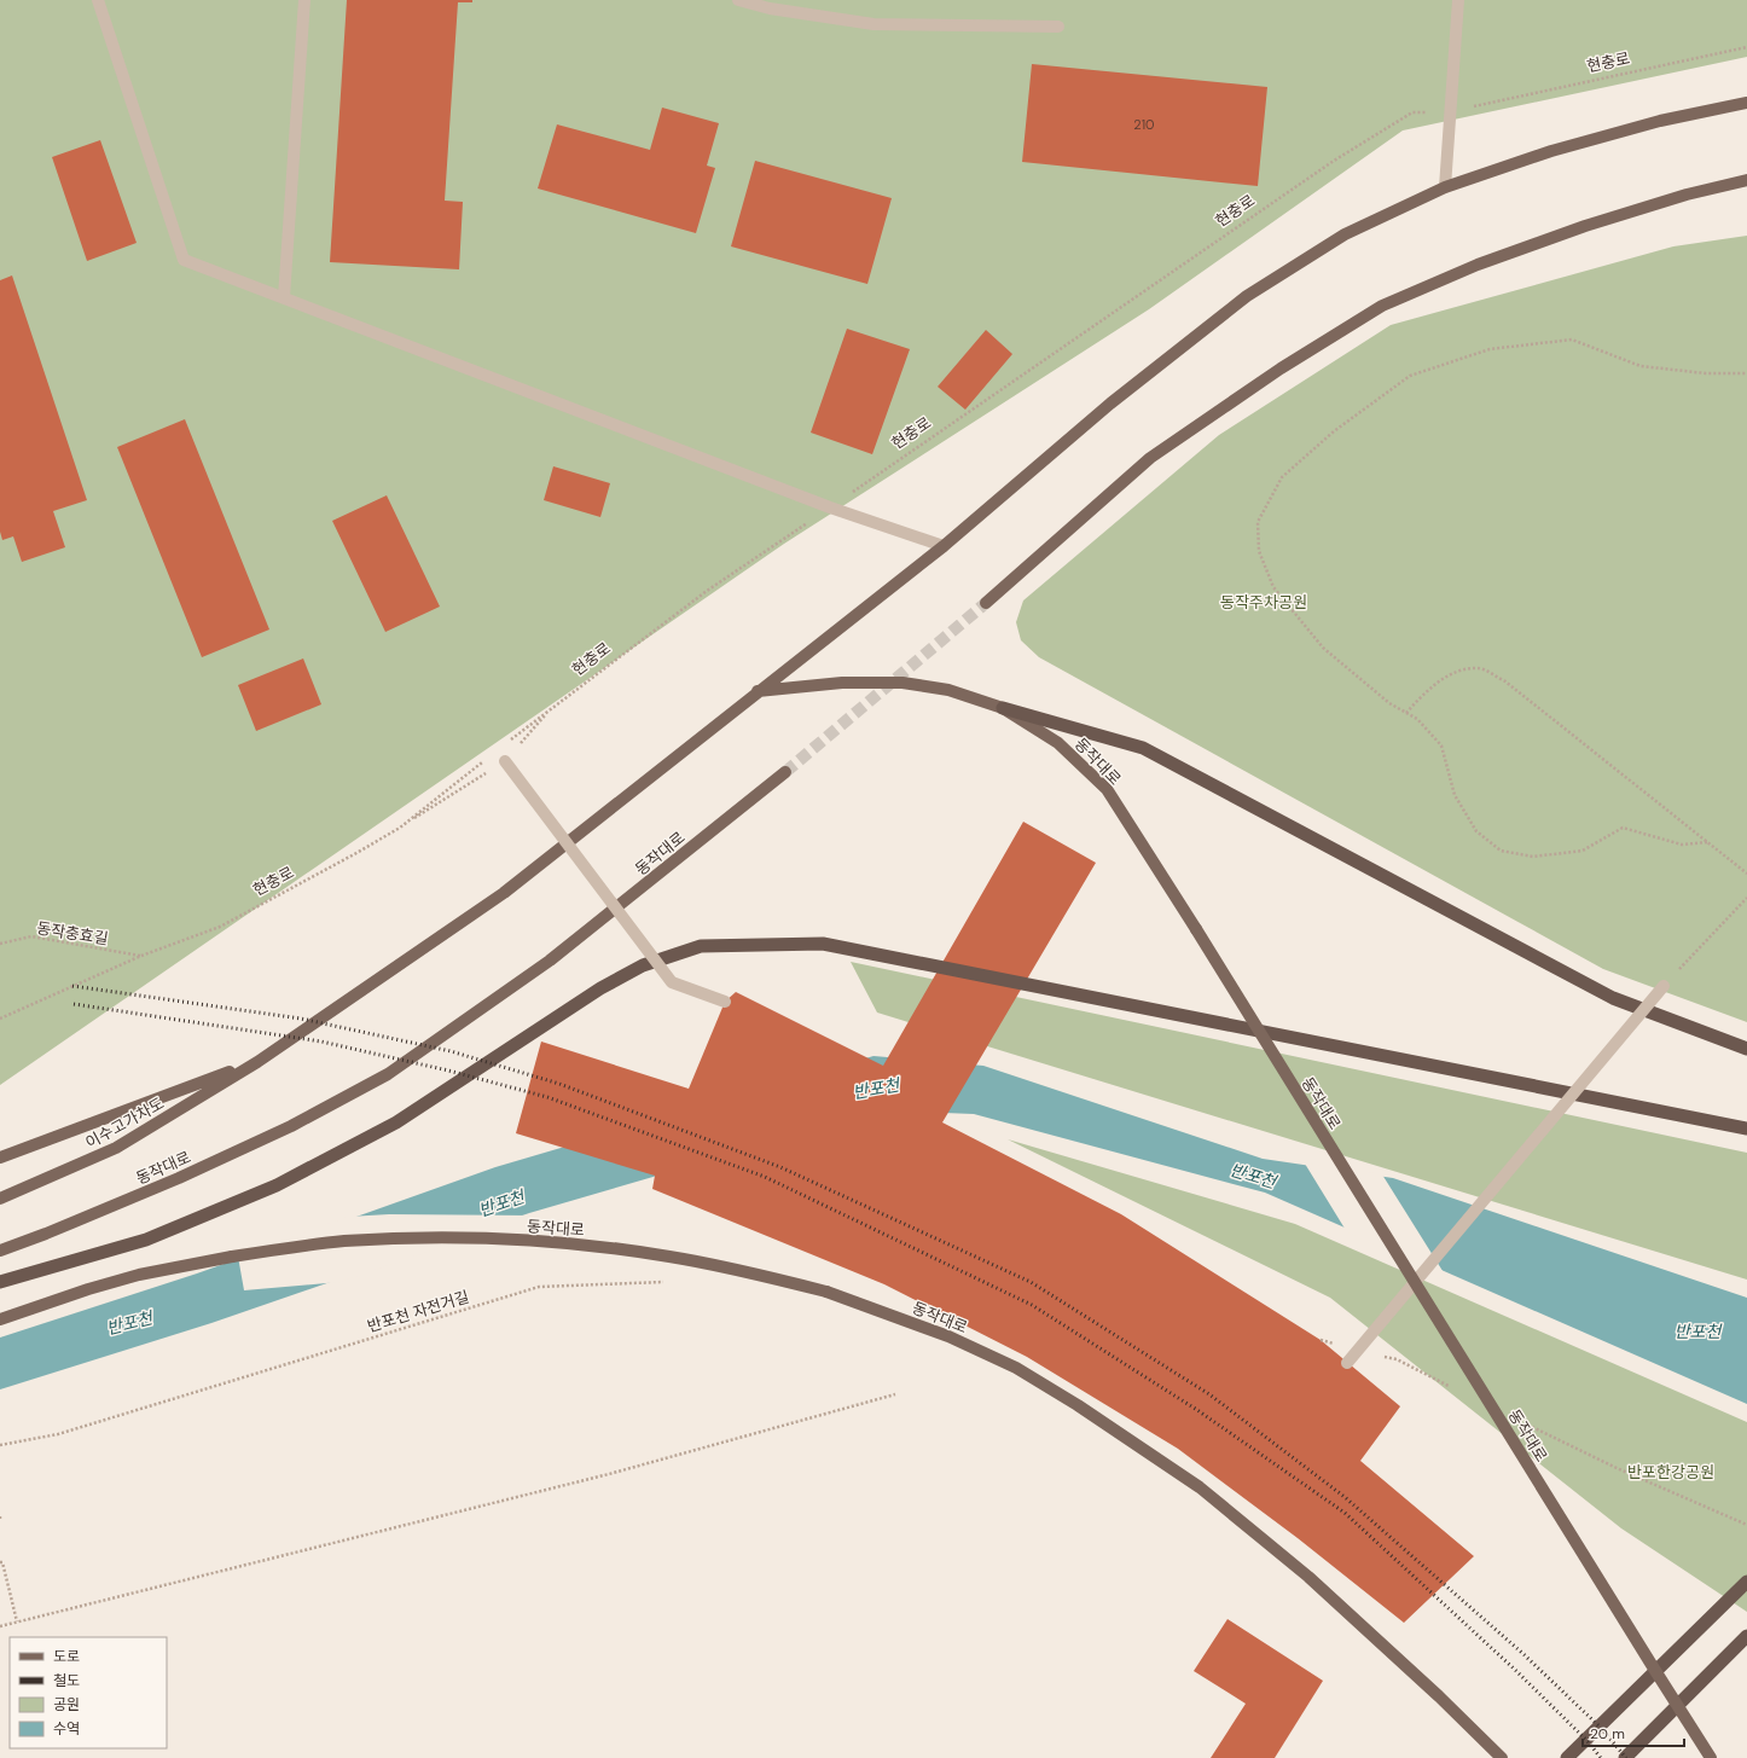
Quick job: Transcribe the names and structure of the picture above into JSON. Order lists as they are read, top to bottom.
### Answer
{
  "streets": {
    "main road": ["동작대로", "이수고가차도"],
    "path": ["현충로", "동작충효길", "반포천 자전거길"]
  },
  "crossings": [
    ["현충로", "동작충효길"]
  ],
  "water": ["반포천"],
  "parks": ["동작주차공원", "반포한강공원"],
  "house_numbers": ["210"],
  "legend": [
    "도로",
    "철도",
    "공원",
    "수역"
  ],
  "scale_bar": "20 m"
}
